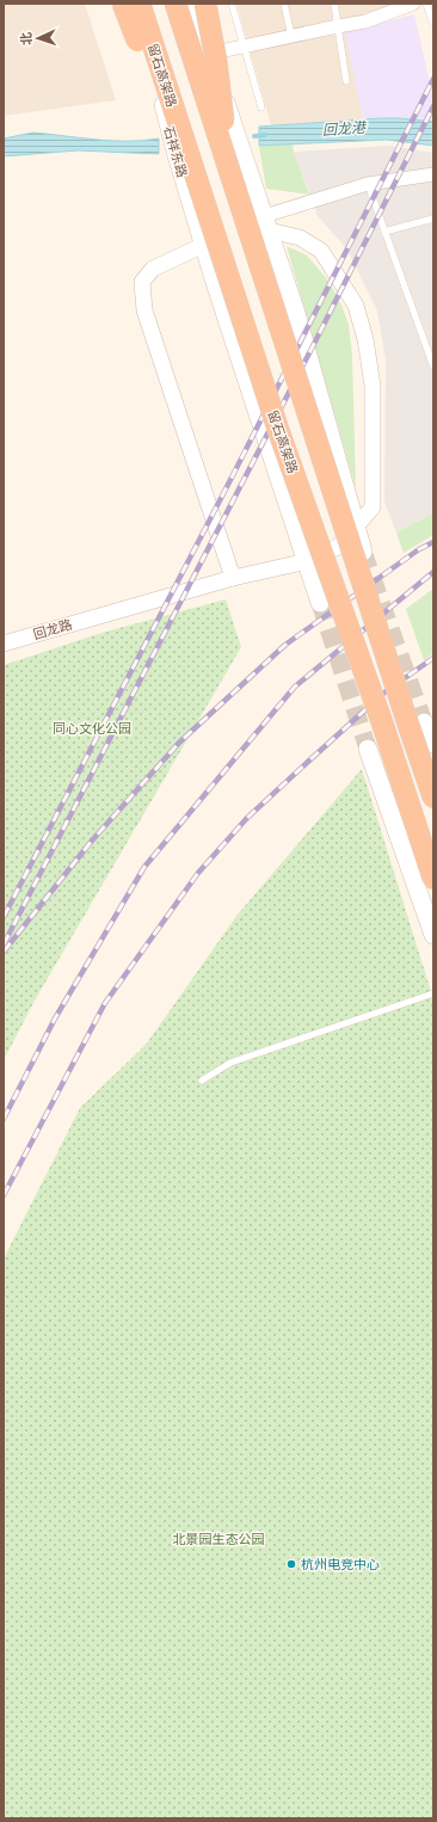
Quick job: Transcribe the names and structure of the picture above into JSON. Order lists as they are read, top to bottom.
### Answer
{
  "streets": {
    "highway": ["留石高架路"],
    "main road": ["石祥东路"],
    "street": ["回龙路"]
  },
  "crossings": [
    ["留石高架路", "石祥东路"],
    ["石祥东路", "回龙路"]
  ],
  "water": ["回龙港"],
  "parks": ["同心文化公园", "北景园生态公园"],
  "places": ["杭州电竞中心"],
  "north": "left"
}
